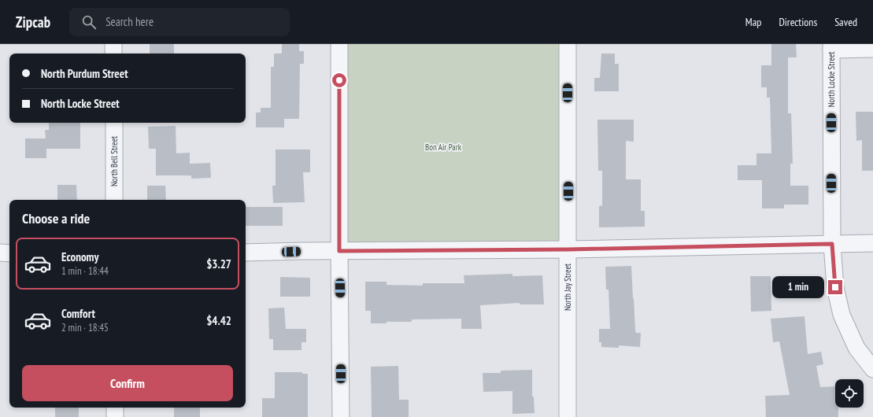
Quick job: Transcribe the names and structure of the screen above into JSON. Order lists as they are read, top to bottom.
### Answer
{
  "streets": {
    "street": ["North Locke Street", "North Bell Street", "North Jay Street"]
  },
  "parks": ["Bon Air Park"],
  "page": {
    "header": "Zipcab",
    "search": "Search here",
    "nav": ["Map", "Directions", "Saved"],
    "banner": ["North Purdum Street", "North Locke Street"],
    "heading": "Choose a ride",
    "list": [
      {
        "name": "Economy",
        "note": "1 min · 18:44",
        "value": "$3.27"
      },
      {
        "name": "Comfort",
        "note": "2 min · 18:45",
        "value": "$4.42"
      }
    ],
    "bubble": "1 min",
    "buttons": "Confirm"
  }
}
